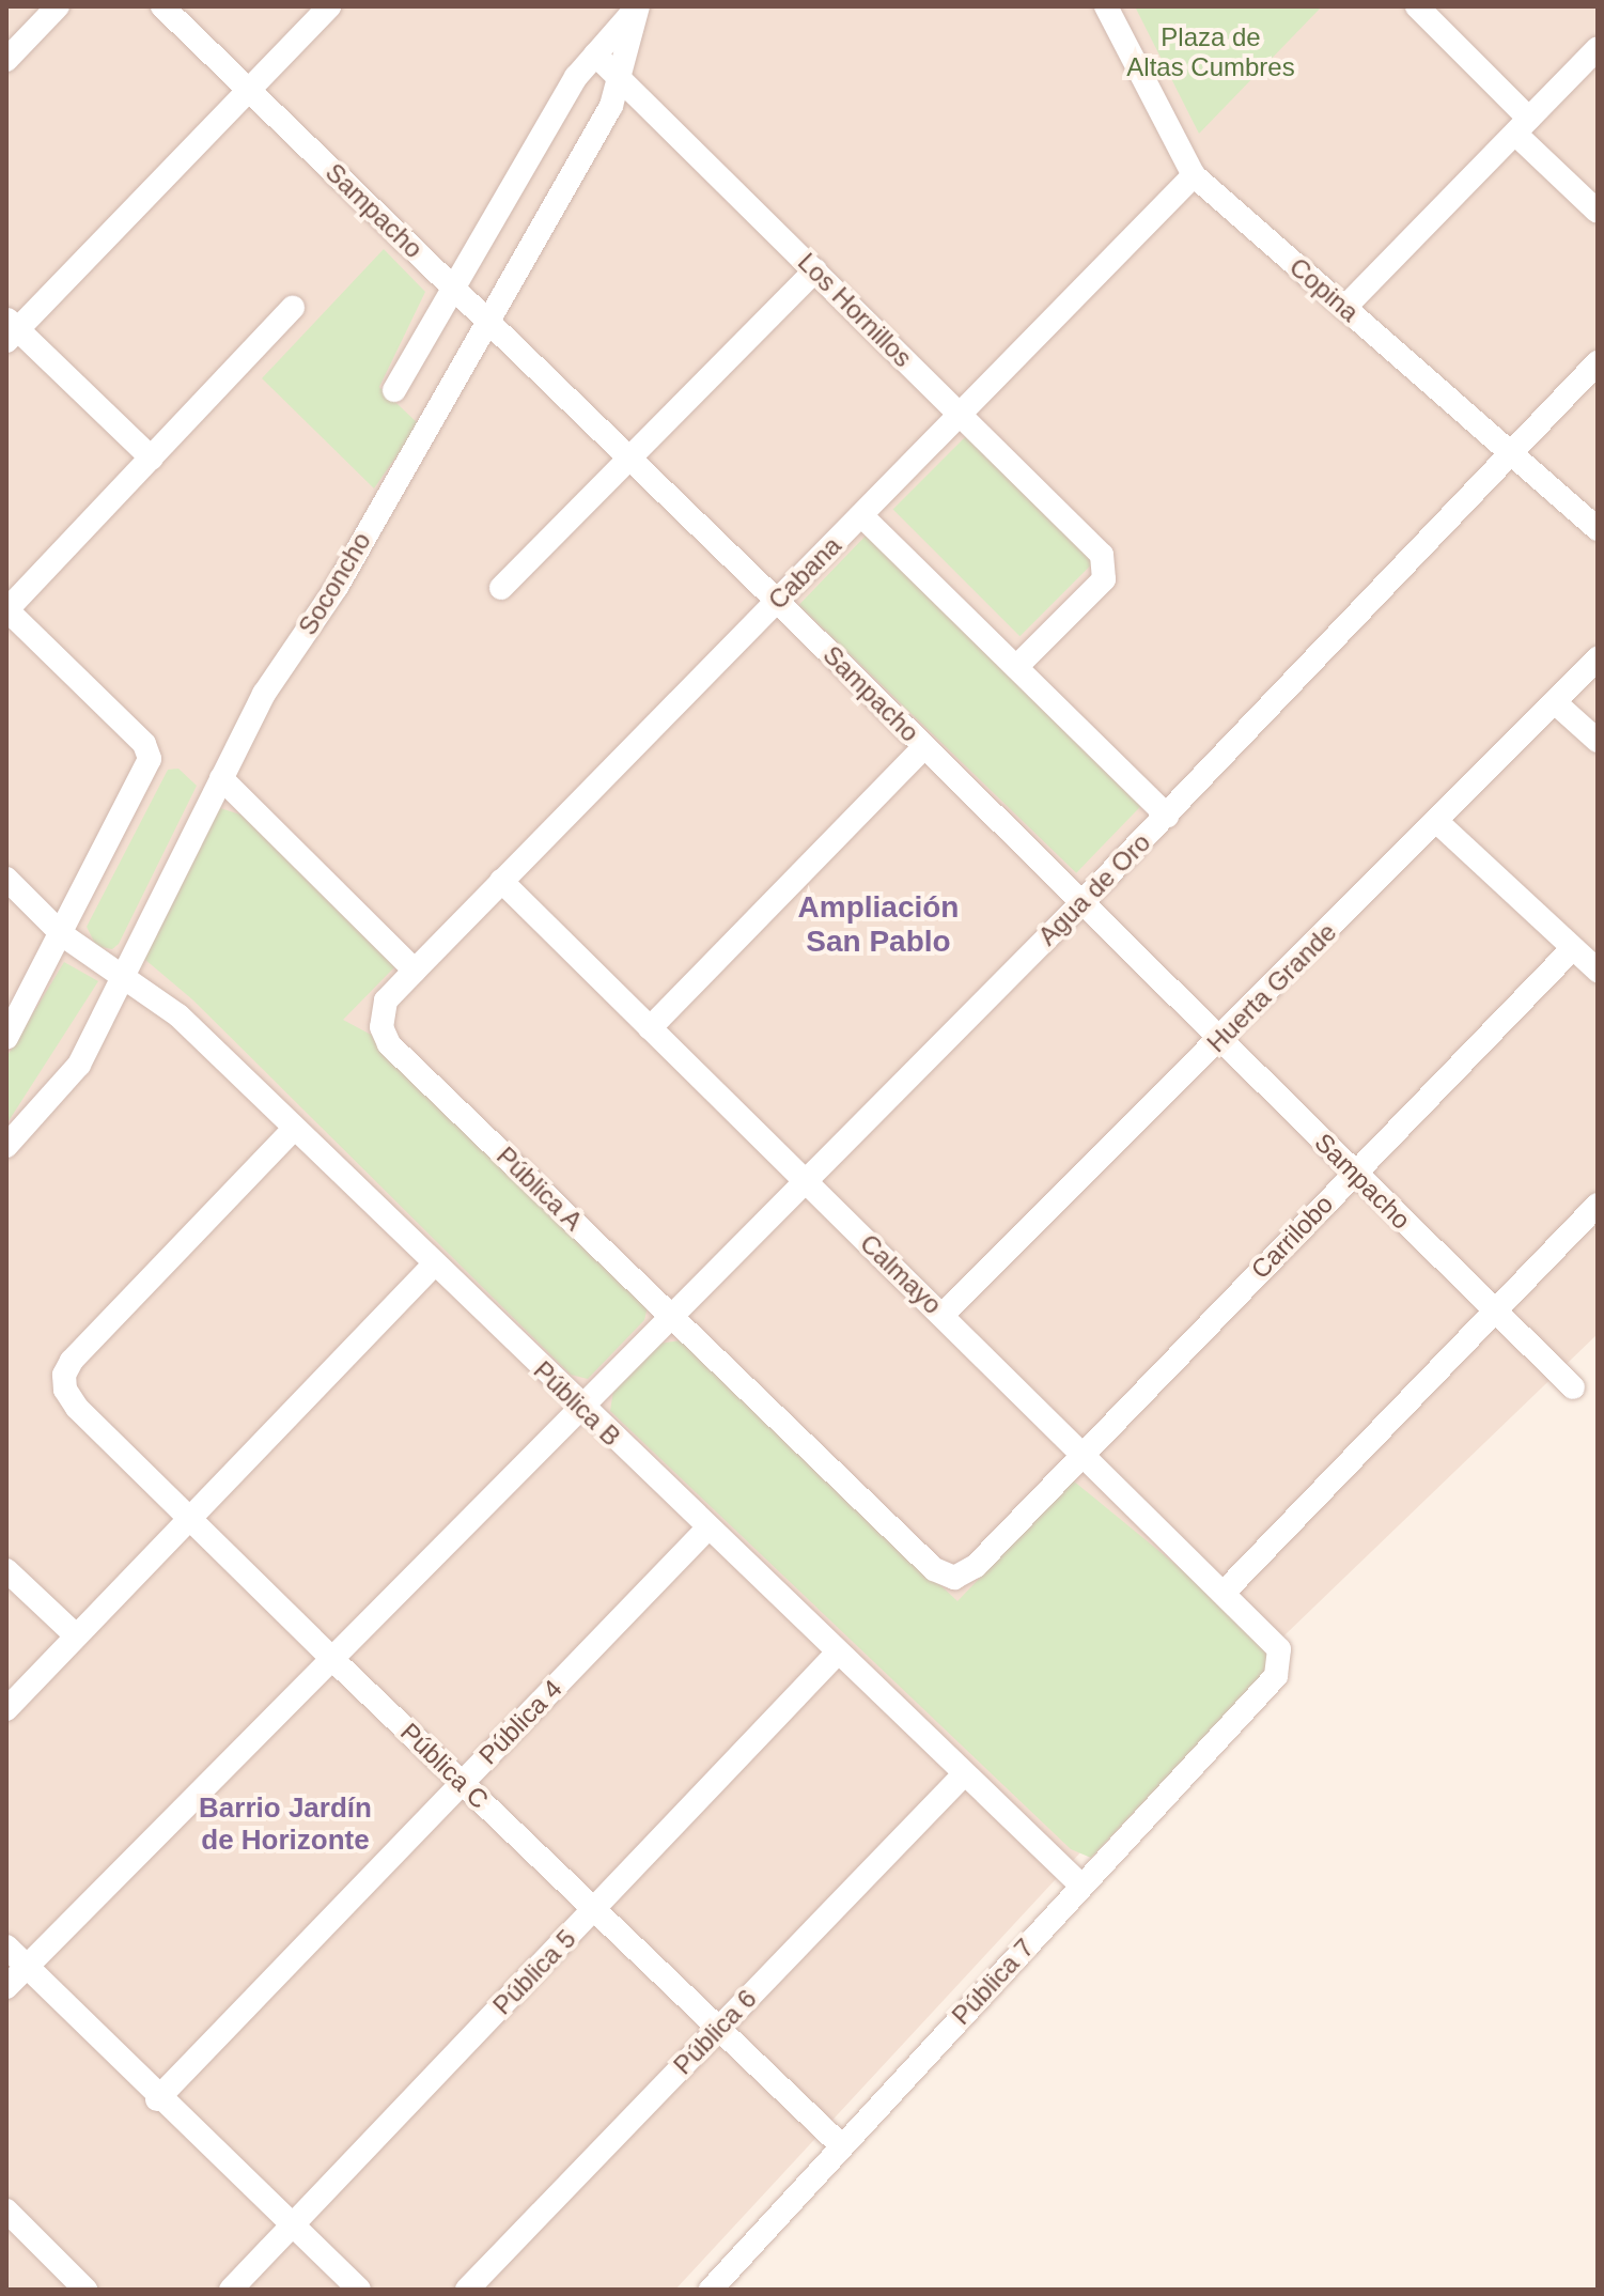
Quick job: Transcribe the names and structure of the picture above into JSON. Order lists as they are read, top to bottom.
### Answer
{
  "streets": {
    "street": [
      "Sampacho",
      "Copina",
      "Los Hornillos",
      "Cabana",
      "Soconcho",
      "Agua de Oro",
      "Huerta Grande",
      "Pública A",
      "Carrilobo",
      "Calmayo",
      "Pública B",
      "Pública 4",
      "Pública C",
      "Pública 5",
      "Pública 7",
      "Pública 6"
    ]
  },
  "crossings": [
    ["Sampacho", "Cabana"],
    ["Sampacho", "Soconcho"],
    ["Sampacho", "Agua de Oro"],
    ["Sampacho", "Huerta Grande"],
    ["Sampacho", "Carrilobo"],
    ["Copina", "Cabana"],
    ["Copina", "Agua de Oro"],
    ["Los Hornillos", "Cabana"],
    ["Los Hornillos", "Soconcho"],
    ["Cabana", "Pública A"],
    ["Cabana", "Calmayo"],
    ["Soconcho", "Pública B"],
    ["Agua de Oro", "Pública A"],
    ["Agua de Oro", "Calmayo"],
    ["Agua de Oro", "Pública B"],
    ["Agua de Oro", "Pública C"],
    ["Huerta Grande", "Calmayo"],
    ["Pública A", "Carrilobo"],
    ["Pública A", "Calmayo"],
    ["Carrilobo", "Calmayo"],
    ["Calmayo", "Pública 7"],
    ["Pública B", "Pública 4"],
    ["Pública B", "Pública C"],
    ["Pública B", "Pública 5"],
    ["Pública B", "Pública 7"],
    ["Pública B", "Pública 6"],
    ["Pública 4", "Pública C"],
    ["Pública C", "Pública 5"],
    ["Pública C", "Pública 7"],
    ["Pública C", "Pública 6"]
  ],
  "districts": ["Ampliación San Pablo", "Barrio Jardín de Horizonte"],
  "parks": ["Plaza de Altas Cumbres"]
}
